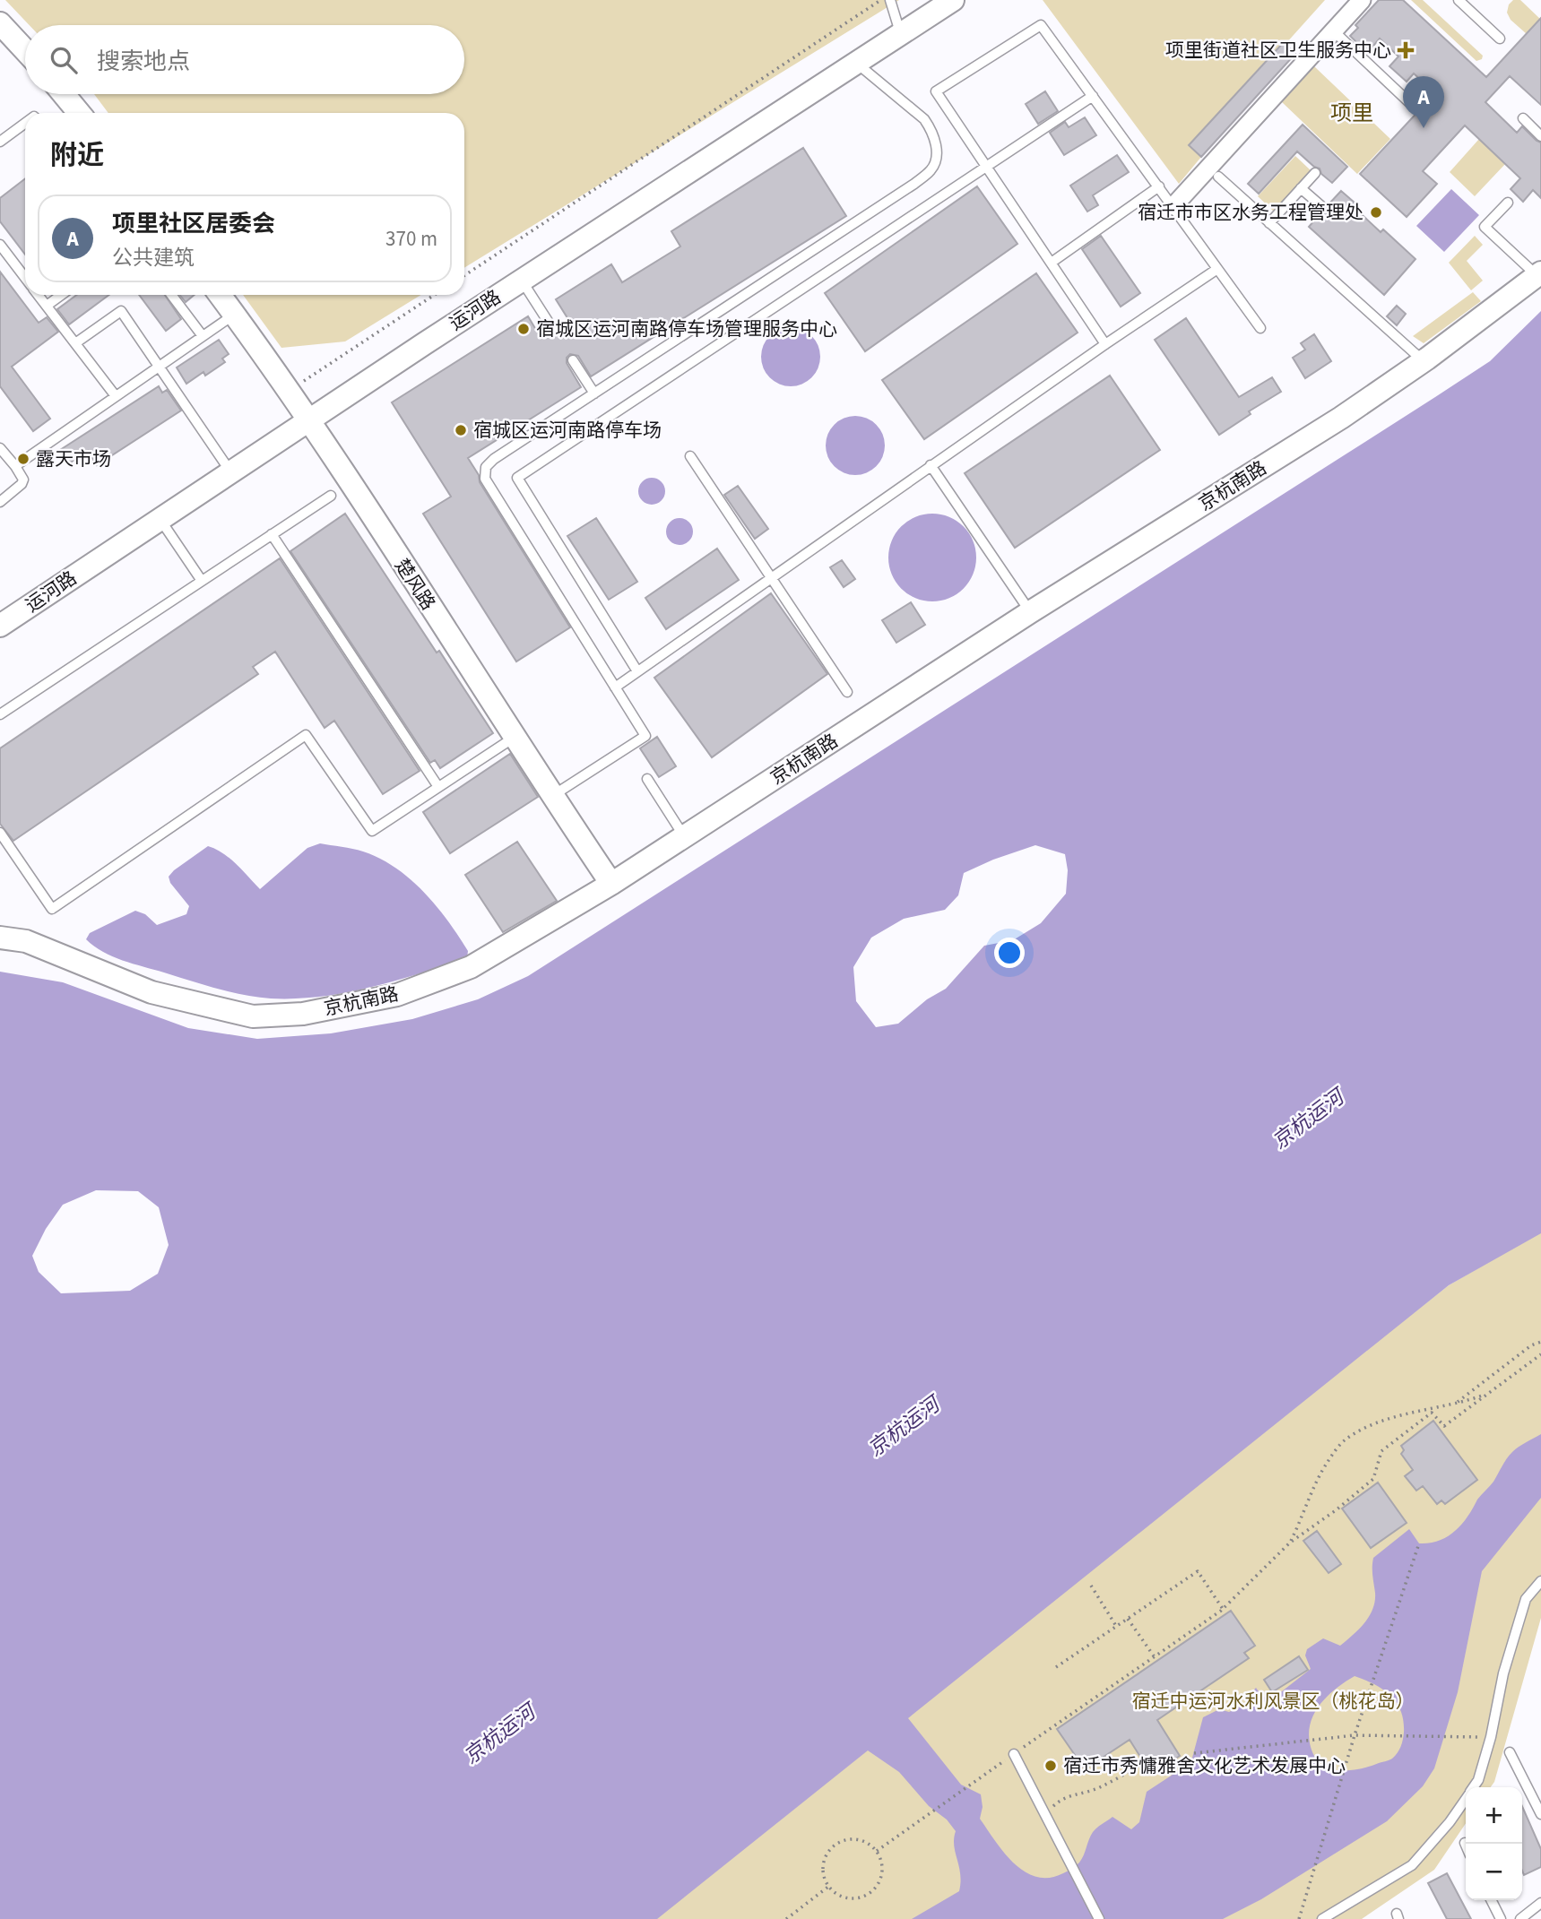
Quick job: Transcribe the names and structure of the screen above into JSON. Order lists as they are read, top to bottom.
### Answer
{
  "streets": {
    "street": ["运河路", "京杭南路", "楚风路"]
  },
  "crossings": [
    ["运河路", "楚风路"],
    ["京杭南路", "楚风路"]
  ],
  "districts": ["项里"],
  "water": ["京杭运河"],
  "parks": ["宿迁中运河水利风景区（桃花岛）"],
  "places": {
    "health": ["项里街道社区卫生服务中心"],
    "other": [
      "宿迁市市区水务工程管理处",
      "宿城区运河南路停车场管理服务中心",
      "宿城区运河南路停车场",
      "露天市场",
      "宿迁市秀慵雅舍文化艺术发展中心"
    ]
  },
  "page": {
    "search": "搜索地点",
    "pins": "A",
    "heading": "附近",
    "list": [
      {
        "mark": "A",
        "name": "项里社区居委会",
        "note": "公共建筑",
        "value": "370 m"
      }
    ],
    "map_buttons": ["+", "−"]
  }
}
